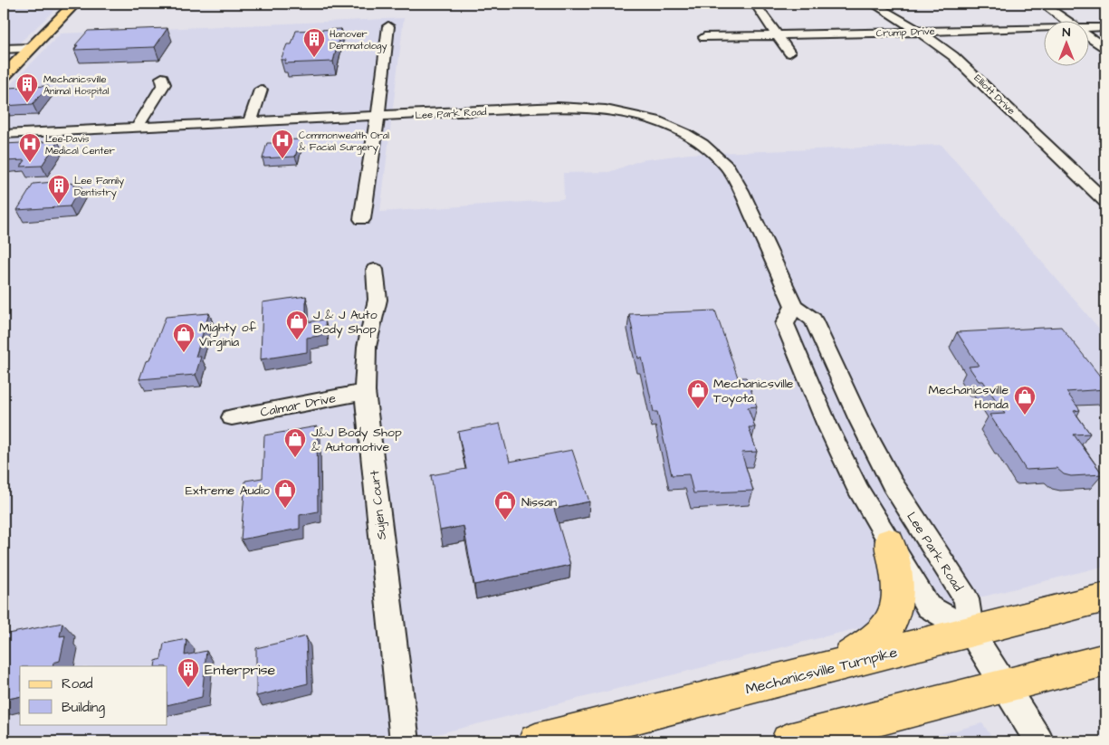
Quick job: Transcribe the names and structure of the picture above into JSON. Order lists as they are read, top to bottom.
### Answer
{
  "streets": {
    "highway": ["Mechanicsville Turnpike"],
    "street": [
      "Crump Drive",
      "Elliott Drive",
      "Lee Park Road",
      "Calmar Drive",
      "Sujen Court"
    ]
  },
  "crossings": [
    ["Crump Drive", "Elliott Drive"],
    ["Lee Park Road", "Mechanicsville Turnpike"],
    ["Calmar Drive", "Sujen Court"]
  ],
  "places": {
    "building": [
      "Hanover Dermatology",
      "Mechanicsville Animal Hospital",
      "Lee Family Dentistry",
      "Enterprise"
    ],
    "hospital": ["Commonwealth Oral & Facial Surgery", "Lee-Davis Medical Center"],
    "shop": [
      "J & J Auto Body Shop",
      "Mighty of Virginia",
      "Mechanicsville Toyota",
      "Mechanicsville Honda",
      "J&J Body Shop & Automotive",
      "Extreme Audio",
      "Nissan"
    ]
  },
  "legend": ["Road", "Building"],
  "north": "top"
}
